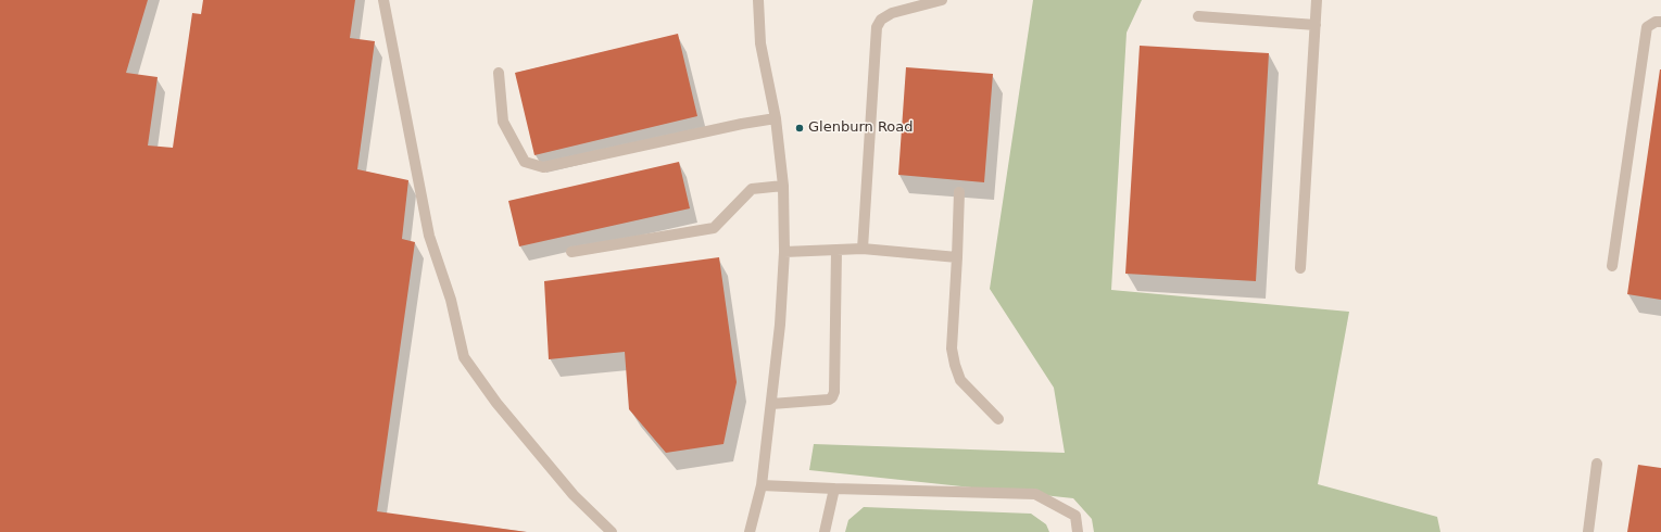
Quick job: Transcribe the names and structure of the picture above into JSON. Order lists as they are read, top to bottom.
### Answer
{
  "places": ["Glenburn Road"]
}
